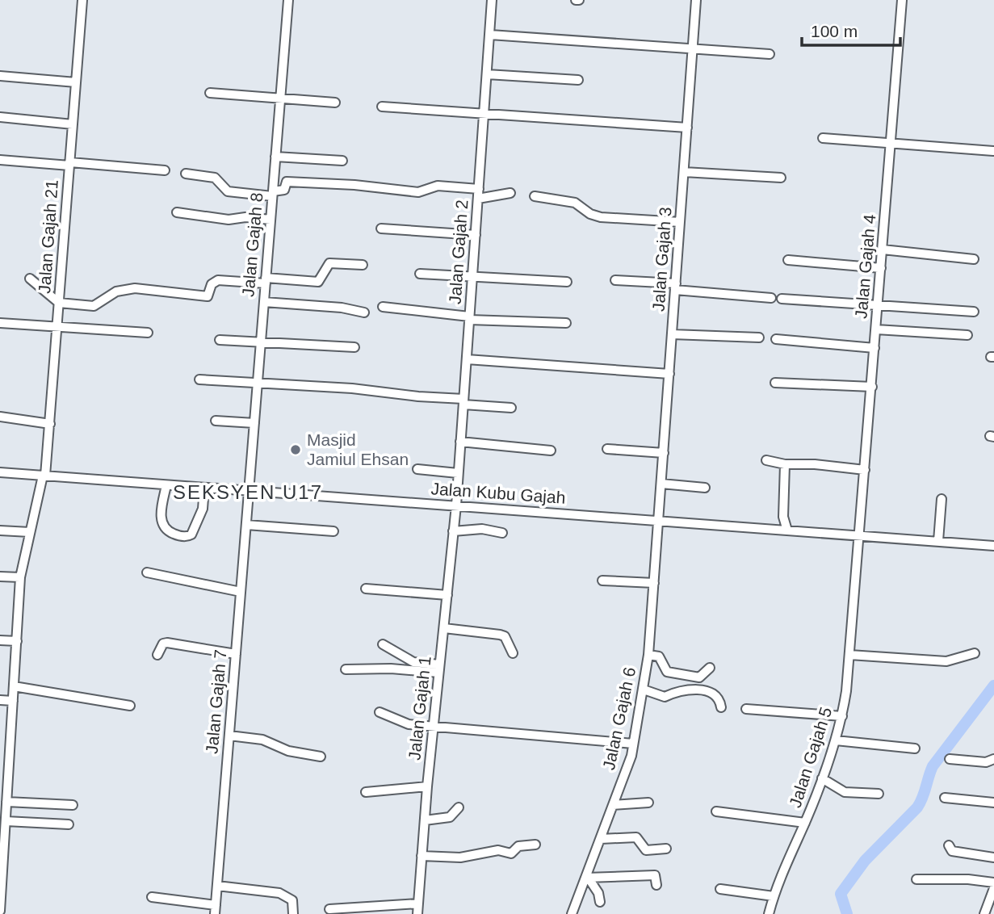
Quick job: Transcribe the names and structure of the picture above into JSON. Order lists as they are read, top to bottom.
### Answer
{
  "streets": {
    "street": [
      "Jalan Gajah 21",
      "Jalan Gajah 8",
      "Jalan Gajah 2",
      "Jalan Gajah 3",
      "Jalan Gajah 4",
      "Jalan Kubu Gajah",
      "Jalan Gajah 7",
      "Jalan Gajah 1",
      "Jalan Gajah 6",
      "Jalan Gajah 5"
    ]
  },
  "crossings": [
    ["Jalan Gajah 21", "Jalan Kubu Gajah"],
    ["Jalan Gajah 8", "Jalan Kubu Gajah"],
    ["Jalan Gajah 8", "Jalan Gajah 7"],
    ["Jalan Gajah 2", "Jalan Kubu Gajah"],
    ["Jalan Gajah 2", "Jalan Gajah 1"],
    ["Jalan Gajah 3", "Jalan Kubu Gajah"],
    ["Jalan Gajah 3", "Jalan Gajah 6"],
    ["Jalan Gajah 4", "Jalan Kubu Gajah"],
    ["Jalan Gajah 4", "Jalan Gajah 5"],
    ["Jalan Kubu Gajah", "Jalan Gajah 7"],
    ["Jalan Kubu Gajah", "Jalan Gajah 1"],
    ["Jalan Kubu Gajah", "Jalan Gajah 6"],
    ["Jalan Kubu Gajah", "Jalan Gajah 5"]
  ],
  "districts": ["SEKSYEN U17"],
  "places": ["Masjid Jamiul Ehsan"],
  "scale_bar": "100 m"
}
